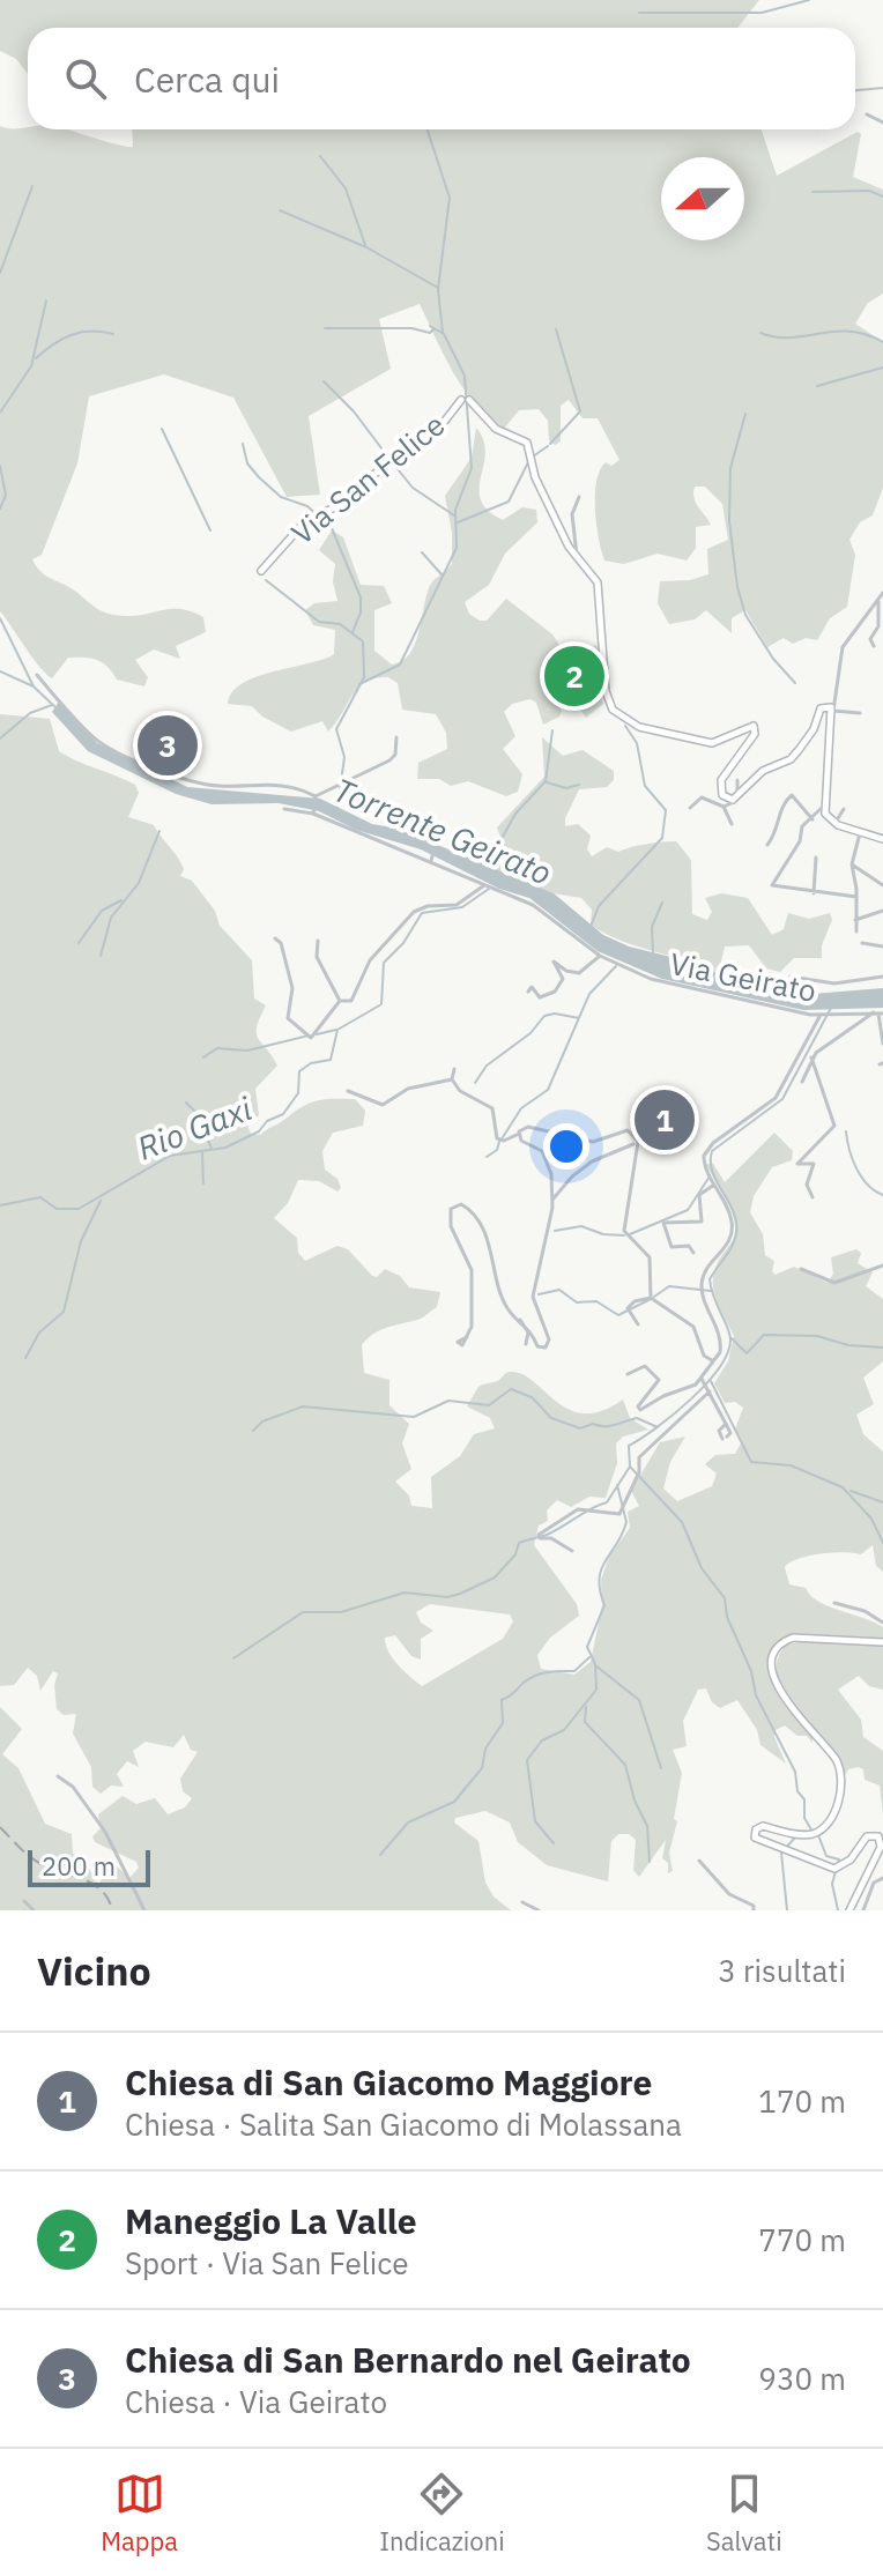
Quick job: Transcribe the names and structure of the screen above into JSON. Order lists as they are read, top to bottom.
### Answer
{
  "streets": {
    "street": ["Via San Felice", "Via Geirato"]
  },
  "water": ["Torrente Geirato", "Rio Gaxi"],
  "scale_bar": "200 m",
  "north": "left",
  "page": {
    "search": "Cerca qui",
    "pins": ["2", "3", "1"],
    "scale": "200 m",
    "heading": ["Vicino", "3 risultati"],
    "list": [
      {
        "mark": "1",
        "name": "Chiesa di San Giacomo Maggiore",
        "note": "Chiesa · Salita San Giacomo di Molassana",
        "value": "170 m"
      },
      {
        "mark": "2",
        "name": "Maneggio La Valle",
        "note": "Sport · Via San Felice",
        "value": "770 m"
      },
      {
        "mark": "3",
        "name": "Chiesa di San Bernardo nel Geirato",
        "note": "Chiesa · Via Geirato",
        "value": "930 m"
      }
    ],
    "nav": ["Mappa", "Indicazioni", "Salvati"]
  }
}
